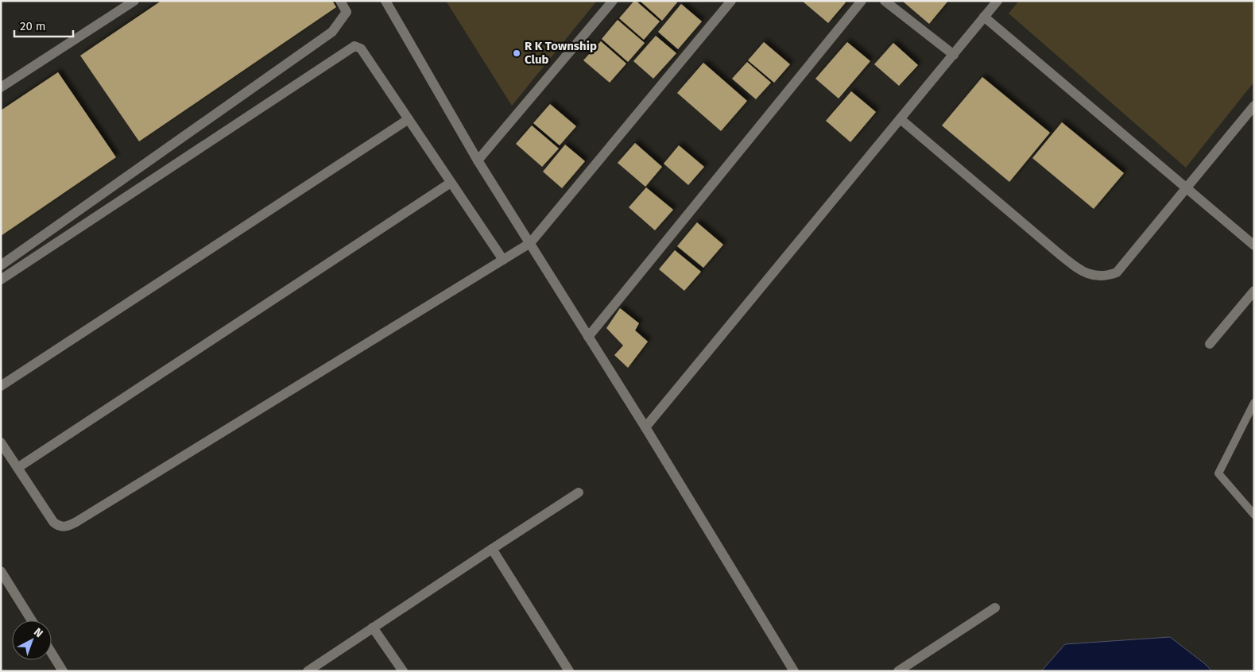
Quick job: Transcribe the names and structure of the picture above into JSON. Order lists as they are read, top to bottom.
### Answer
{
  "places": ["R K Township Club"],
  "scale_bar": "20 m",
  "north": "top right"
}
